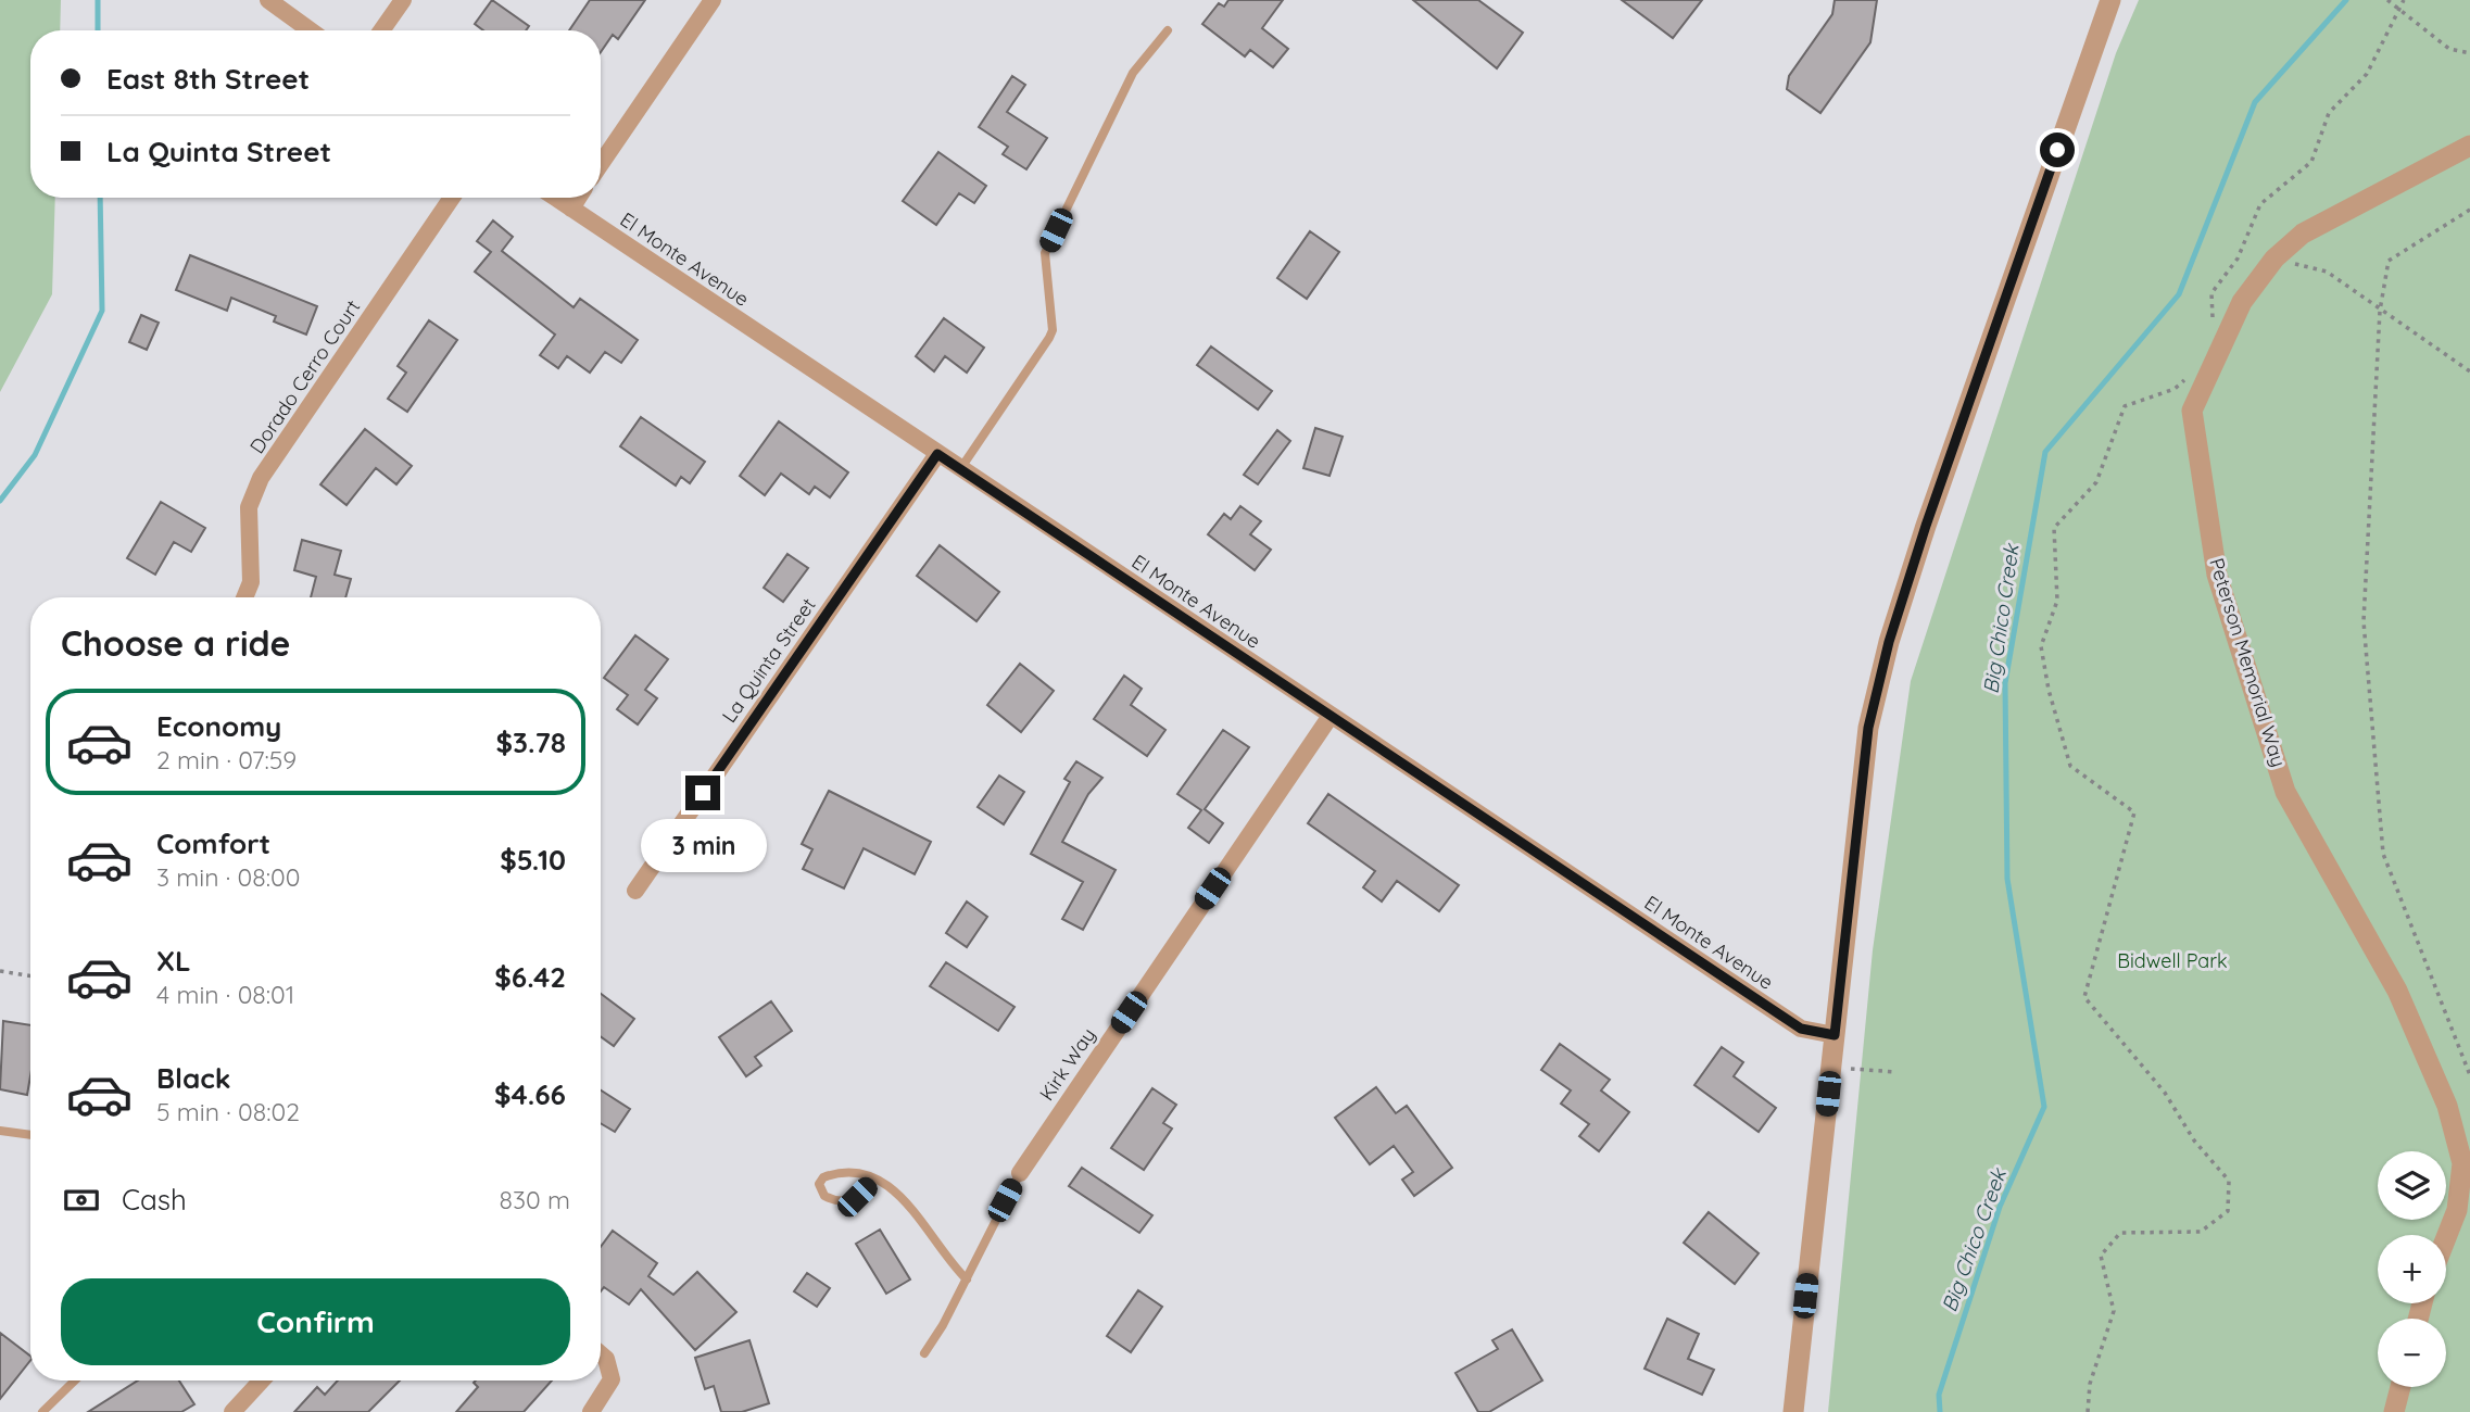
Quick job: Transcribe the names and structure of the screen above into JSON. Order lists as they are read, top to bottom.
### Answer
{
  "streets": {
    "street": [
      "El Monte Avenue",
      "Dorado Cerro Court",
      "La Quinta Street",
      "Peterson Memorial Way",
      "Kirk Way"
    ]
  },
  "crossings": [
    ["El Monte Avenue", "La Quinta Street"],
    ["El Monte Avenue", "Kirk Way"]
  ],
  "water": ["Big Chico Creek"],
  "parks": ["Bidwell Park"],
  "page": {
    "banner": ["East 8th Street", "La Quinta Street"],
    "heading": "Choose a ride",
    "list": [
      {
        "name": "Economy",
        "note": "2 min · 07:59",
        "value": "$3.78"
      },
      {
        "name": "Comfort",
        "note": "3 min · 08:00",
        "value": "$5.10"
      },
      {
        "name": "XL",
        "note": "4 min · 08:01",
        "value": "$6.42"
      },
      {
        "name": "Black",
        "note": "5 min · 08:02",
        "value": "$4.66"
      }
    ],
    "bubble": "3 min",
    "map_buttons": ["+", "−"],
    "pay": ["Cash", "830 m"],
    "buttons": "Confirm"
  }
}
